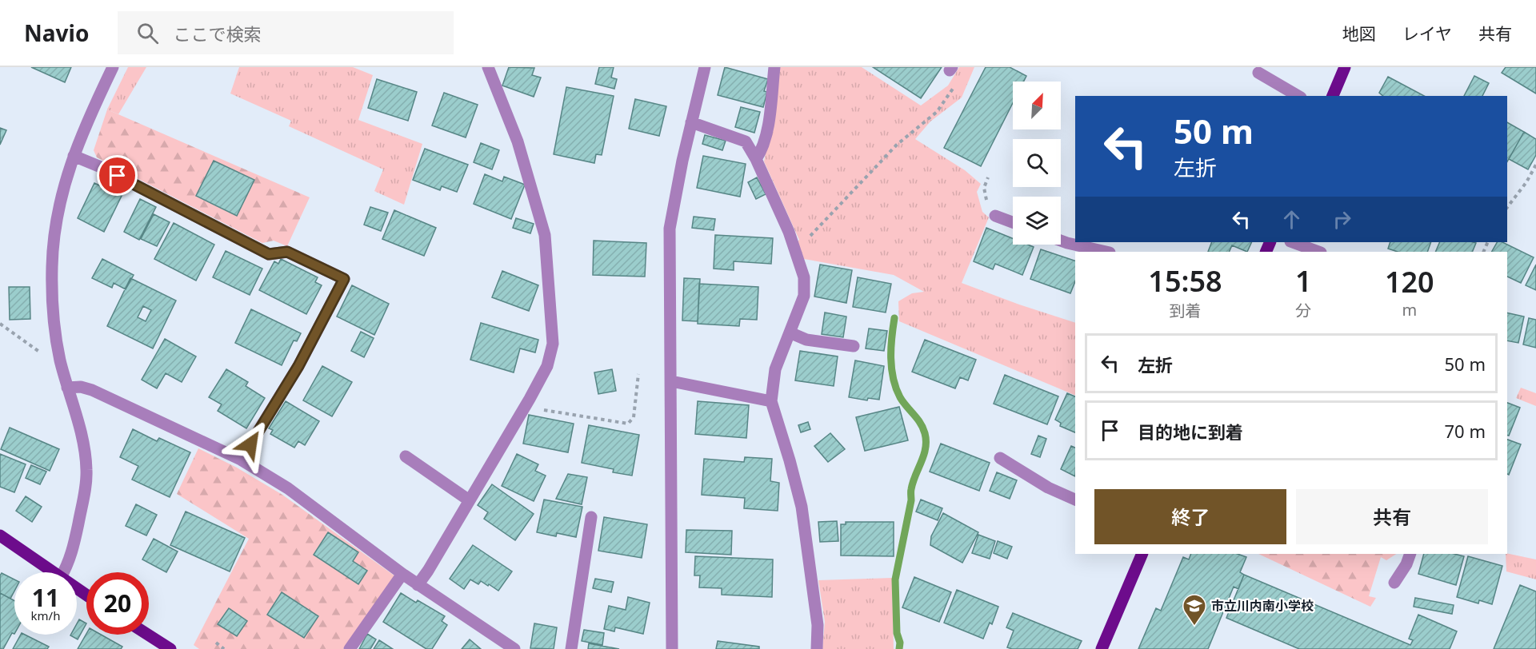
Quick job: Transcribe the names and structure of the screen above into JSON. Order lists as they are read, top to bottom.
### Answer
{
  "places": {
    "school or university": ["市立川内南小学校"]
  },
  "north": "top right",
  "page": {
    "header": "Navio",
    "search": "ここで検索",
    "nav": ["地図", "レイヤ", "共有"],
    "turn": ["50 m", "左折"],
    "eta": [
      "15:58",
      "到着",
      "1",
      "分",
      "120",
      "m"
    ],
    "list": [
      {
        "name": "左折",
        "value": "50 m"
      },
      {
        "name": "目的地に到着",
        "value": "70 m"
      }
    ],
    "buttons": ["終了", "共有"],
    "speed": "11 km/h",
    "limit": "20"
  }
}
